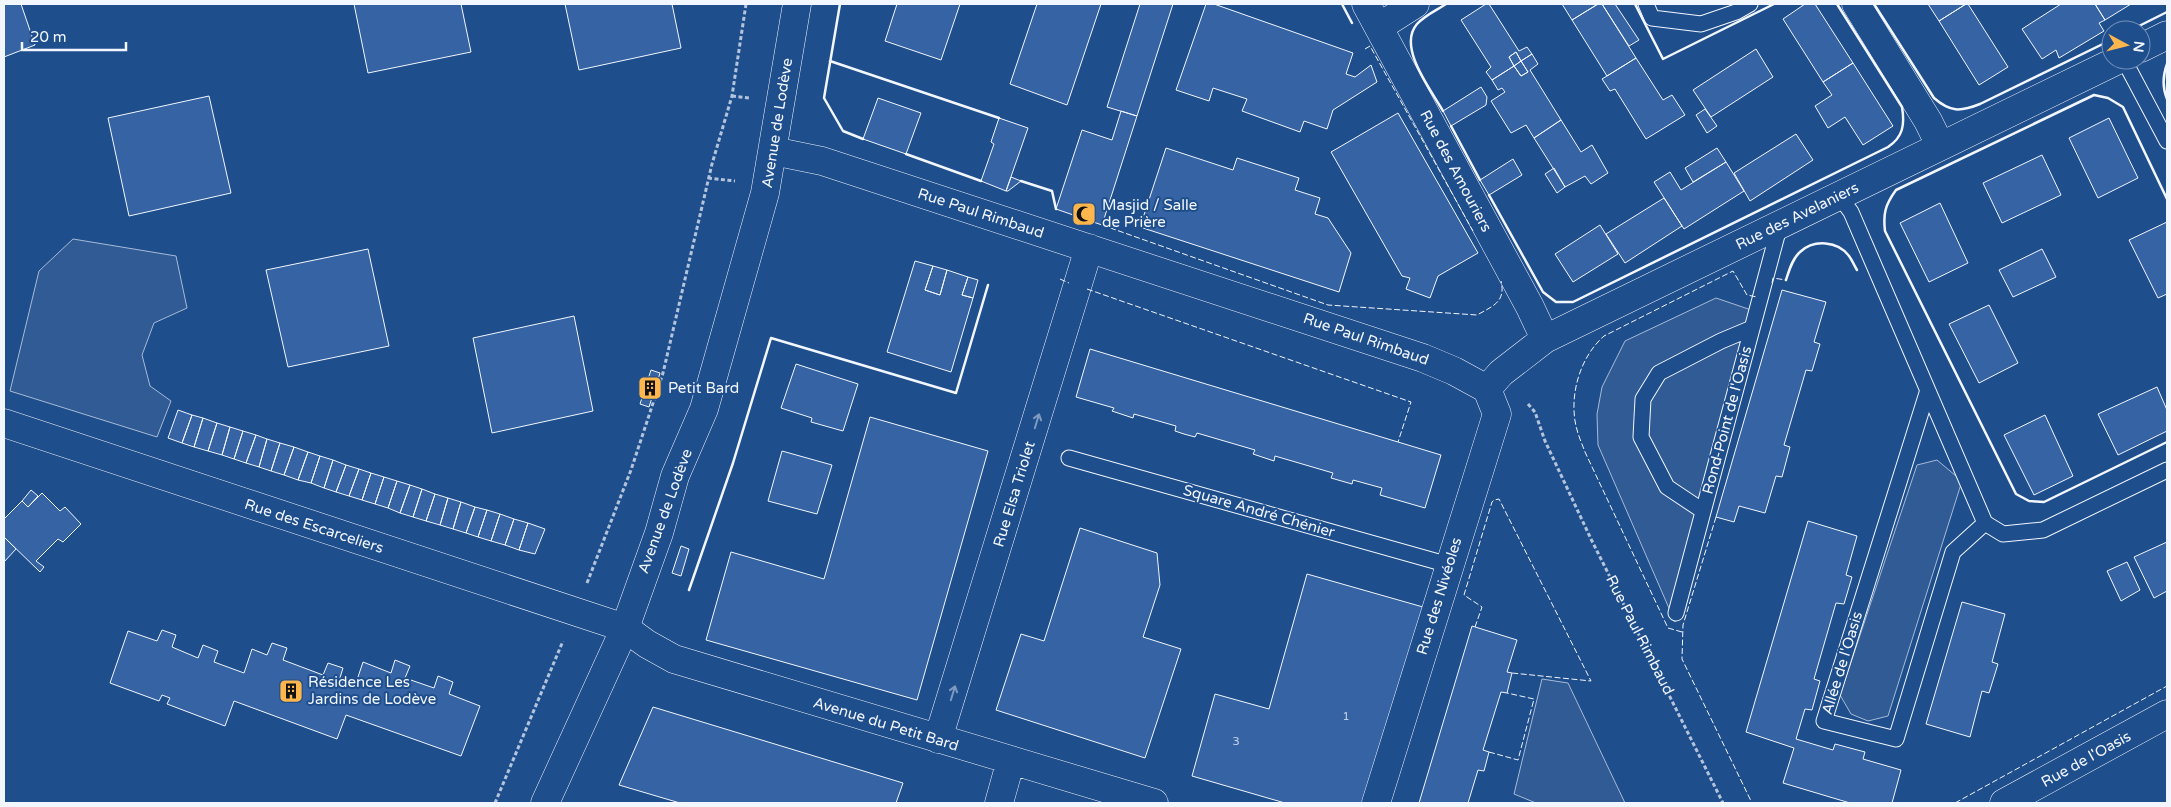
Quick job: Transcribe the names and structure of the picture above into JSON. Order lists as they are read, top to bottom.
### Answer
{
  "streets": {
    "street": [
      "Avenue de Lodève",
      "Rue des Amouriers",
      "Rue Paul Rimbaud",
      "Rue des Avelaniers",
      "Rue Elsa Triolet",
      "Rue des Escarceliers",
      "Rue des Nivéoles",
      "Avenue du Petit Bard",
      "Rue de l'Oasis"
    ],
    "lane": ["Rond-Point de l'Oasis", "Square André Chénier", "Allée de l'Oasis"]
  },
  "crossings": [
    ["Avenue de Lodève", "Rue Paul Rimbaud"],
    ["Avenue de Lodève", "Rue des Escarceliers"],
    ["Avenue de Lodève", "Avenue du Petit Bard"],
    ["Rue des Amouriers", "Rue des Avelaniers"],
    ["Rue Paul Rimbaud", "Rue des Avelaniers"],
    ["Rue Paul Rimbaud", "Rue Elsa Triolet"],
    ["Rue Paul Rimbaud", "Rue des Nivéoles"],
    ["Rue des Avelaniers", "Rond-Point de l'Oasis"],
    ["Rue des Avelaniers", "Rue des Nivéoles"],
    ["Rue Elsa Triolet", "Avenue du Petit Bard"],
    ["Square André Chénier", "Rue des Nivéoles"],
    ["Rue des Escarceliers", "Avenue du Petit Bard"]
  ],
  "one_way": ["Rue Elsa Triolet"],
  "places": {
    "mosque": ["Masjid / Salle de Prière"],
    "building": ["Petit Bard", "Résidence Les Jardins de Lodève"]
  },
  "house_numbers": ["1", "3"],
  "scale_bar": "20 m",
  "north": "right"
}
